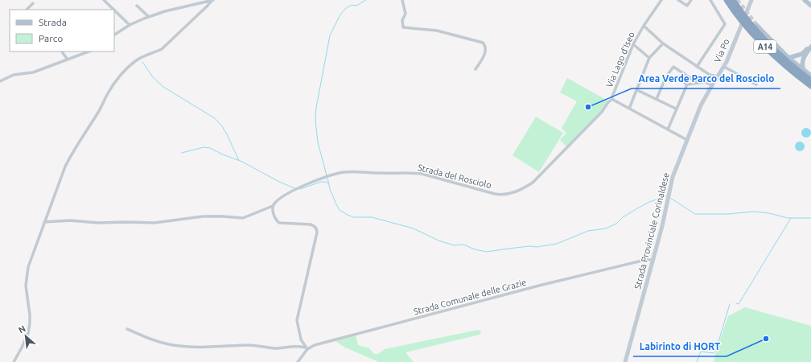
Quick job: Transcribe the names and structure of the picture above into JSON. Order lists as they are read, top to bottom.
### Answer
{
  "streets": {
    "highway": ["A14"],
    "street": [
      "Via Po",
      "Via Lago d'Iseo",
      "Strada del Rosciolo",
      "Strada Provinciale Corinaldese",
      "Strada Comunale delle Grazie"
    ]
  },
  "crossings": [
    ["Via Po", "Strada Provinciale Corinaldese"],
    ["Via Lago d'Iseo", "Strada del Rosciolo"],
    ["Strada Provinciale Corinaldese", "Strada Comunale delle Grazie"]
  ],
  "places": ["Area Verde Parco del Rosciolo", "Labirinto di HORT"],
  "legend": ["Strada", "Parco"],
  "north": "top left"
}
